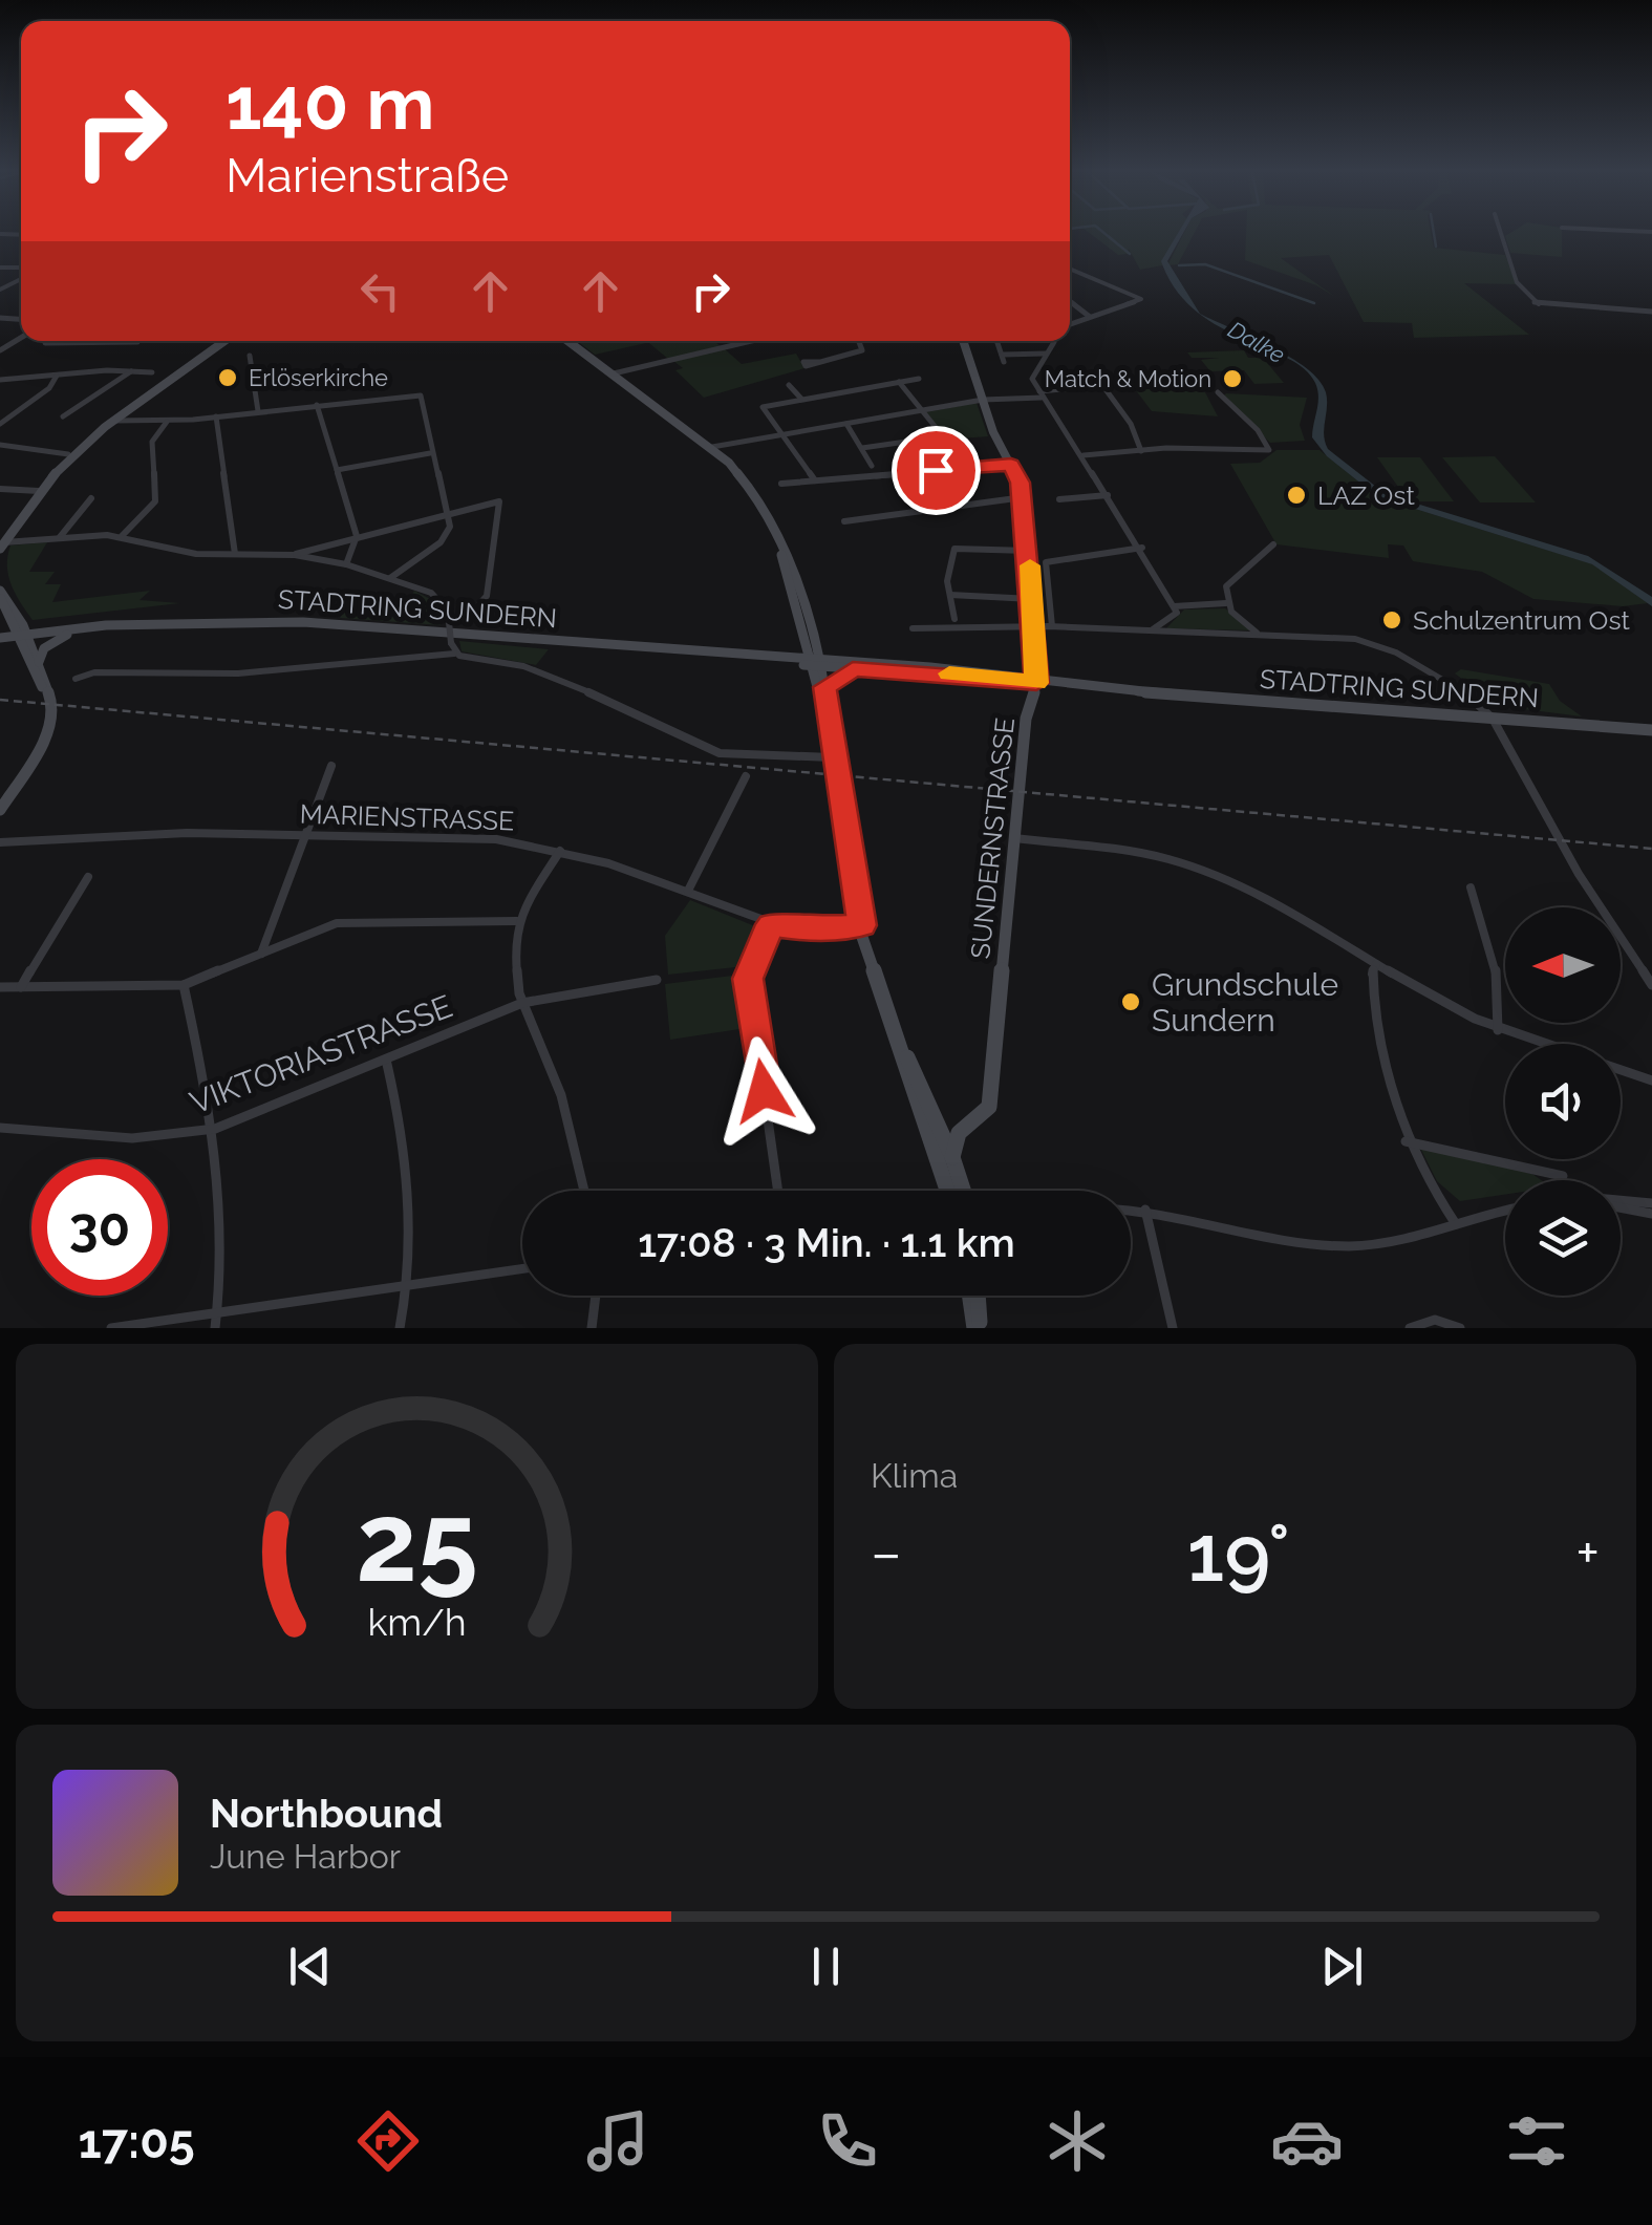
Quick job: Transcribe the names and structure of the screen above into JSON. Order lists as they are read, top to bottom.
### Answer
{
  "streets": {
    "main road": ["STADTRING SUNDERN", "SUNDERNSTRASSE"],
    "street": ["MARIENSTRASSE", "VIKTORIASTRASSE"]
  },
  "crossings": [
    ["STADTRING SUNDERN", "SUNDERNSTRASSE"]
  ],
  "water": ["Dalke"],
  "places": [
    "Erlöserkirche",
    "Match & Motion",
    "LAZ Ost",
    "Schulzentrum Ost",
    "Grundschule Sundern"
  ],
  "north": "left",
  "page": {
    "turn": ["140 m", "Marienstraße"],
    "limit": "30",
    "trip": "17:08 · 3 Min. · 1.1 km",
    "tile": "Klima",
    "heat": ["−", "19°", "+"],
    "song": ["Northbound", "June Harbor"],
    "tabs": "17:05",
    "gauge": ["25", "km/h"]
  }
}
